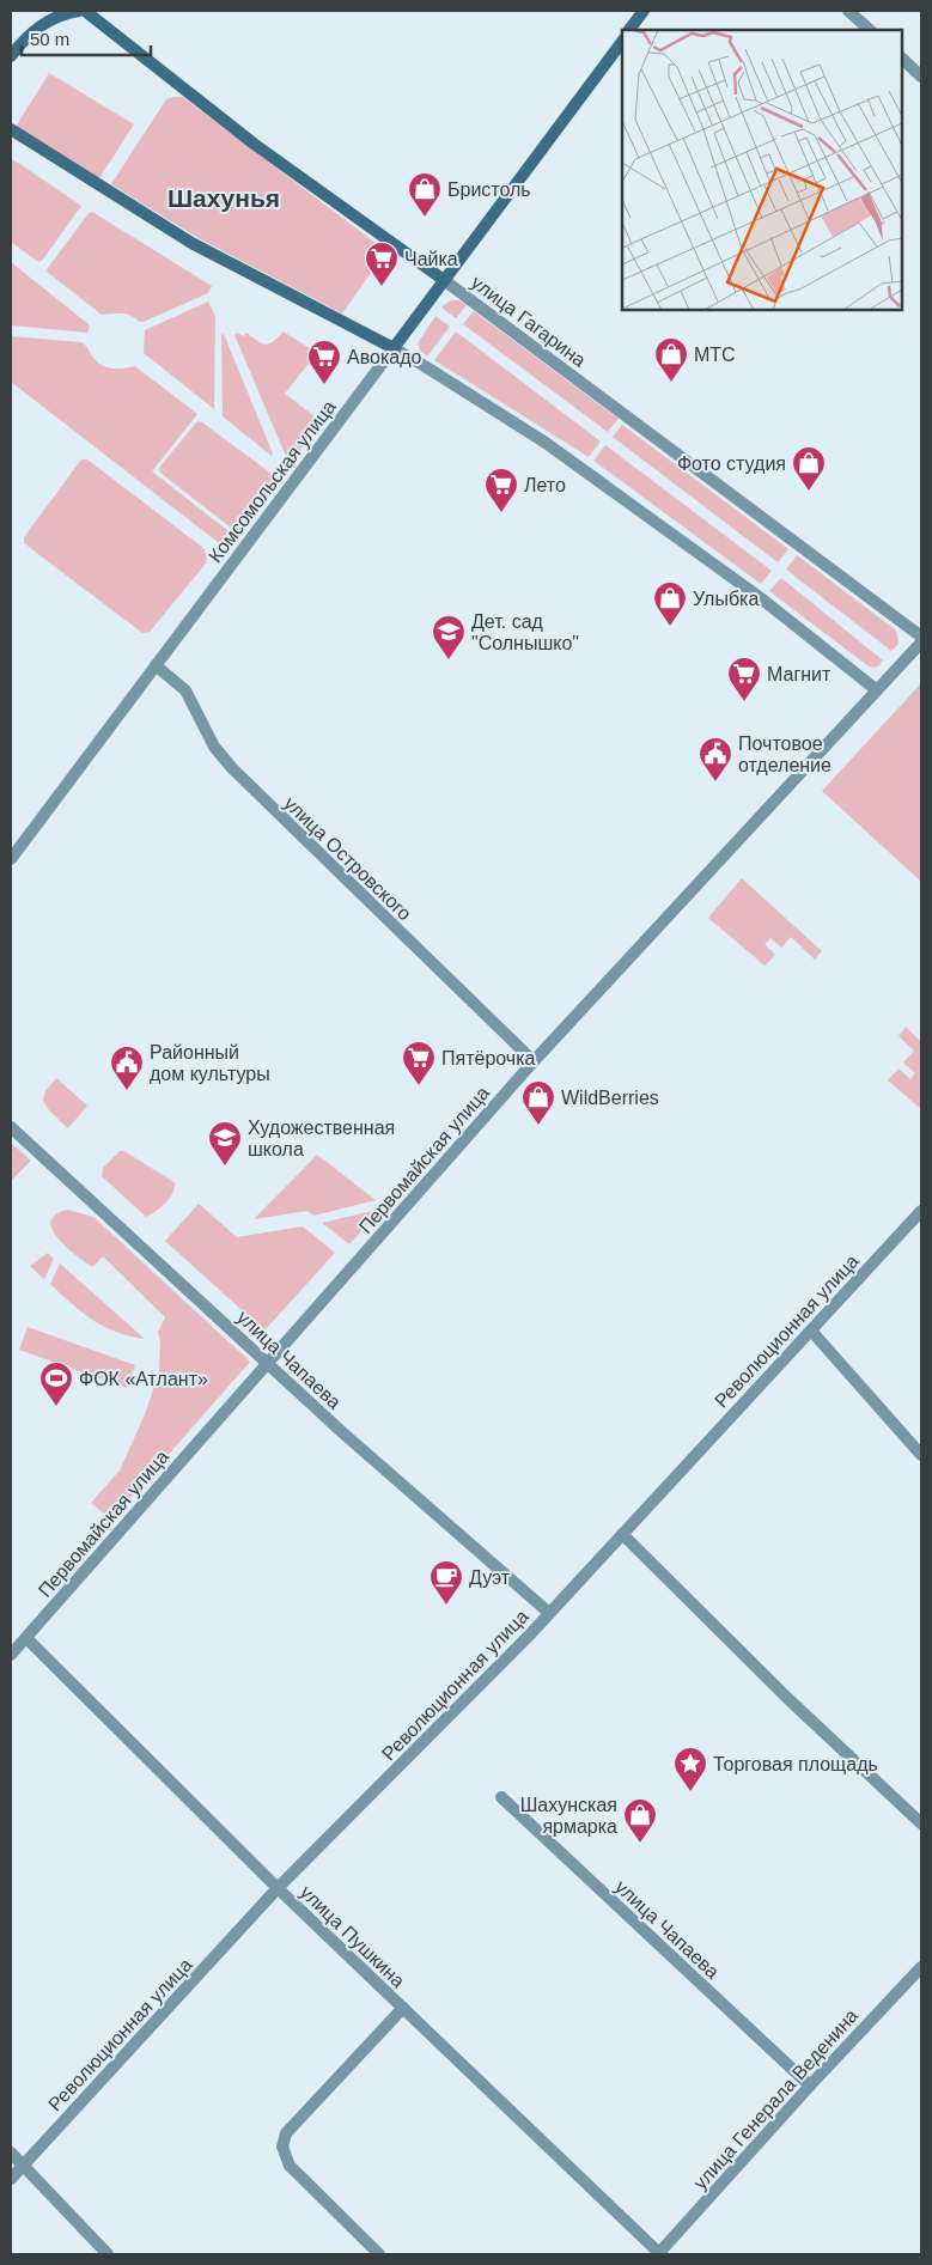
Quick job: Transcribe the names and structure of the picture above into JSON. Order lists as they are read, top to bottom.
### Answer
{
  "streets": {
    "street": [
      "улица Гагарина",
      "Комсомольская улица",
      "улица Островского",
      "Первомайская улица",
      "Революционная улица",
      "улица Чапаева",
      "улица Пушкина",
      "улица Генерала Веденина"
    ]
  },
  "crossings": [
    ["улица Гагарина", "Комсомольская улица"],
    ["Комсомольская улица", "улица Островского"],
    ["улица Островского", "Первомайская улица"],
    ["Первомайская улица", "улица Чапаева"],
    ["Первомайская улица", "улица Пушкина"],
    ["Революционная улица", "улица Чапаева"],
    ["Революционная улица", "улица Пушкина"],
    ["улица Чапаева", "улица Генерала Веденина"],
    ["улица Пушкина", "улица Генерала Веденина"]
  ],
  "districts": ["Шахунья"],
  "places": {
    "shop": [
      "Бристоль",
      "МТС",
      "Фото студия",
      "Улыбка",
      "WildBerries",
      "Шахунская ярмарка"
    ],
    "supermarket": [
      "Чайка",
      "Авокадо",
      "Лето",
      "Магнит",
      "Пятёрочка"
    ],
    "school or university": ["Дет. сад \"Солнышко\"", "Художественная школа"],
    "public building": ["Почтовое отделение", "Районный дом культуры"],
    "sports": ["ФОК «Атлант»"],
    "cafe": ["Дуэт"],
    "place": ["Торговая площадь"]
  },
  "scale_bar": "50 m"
}
